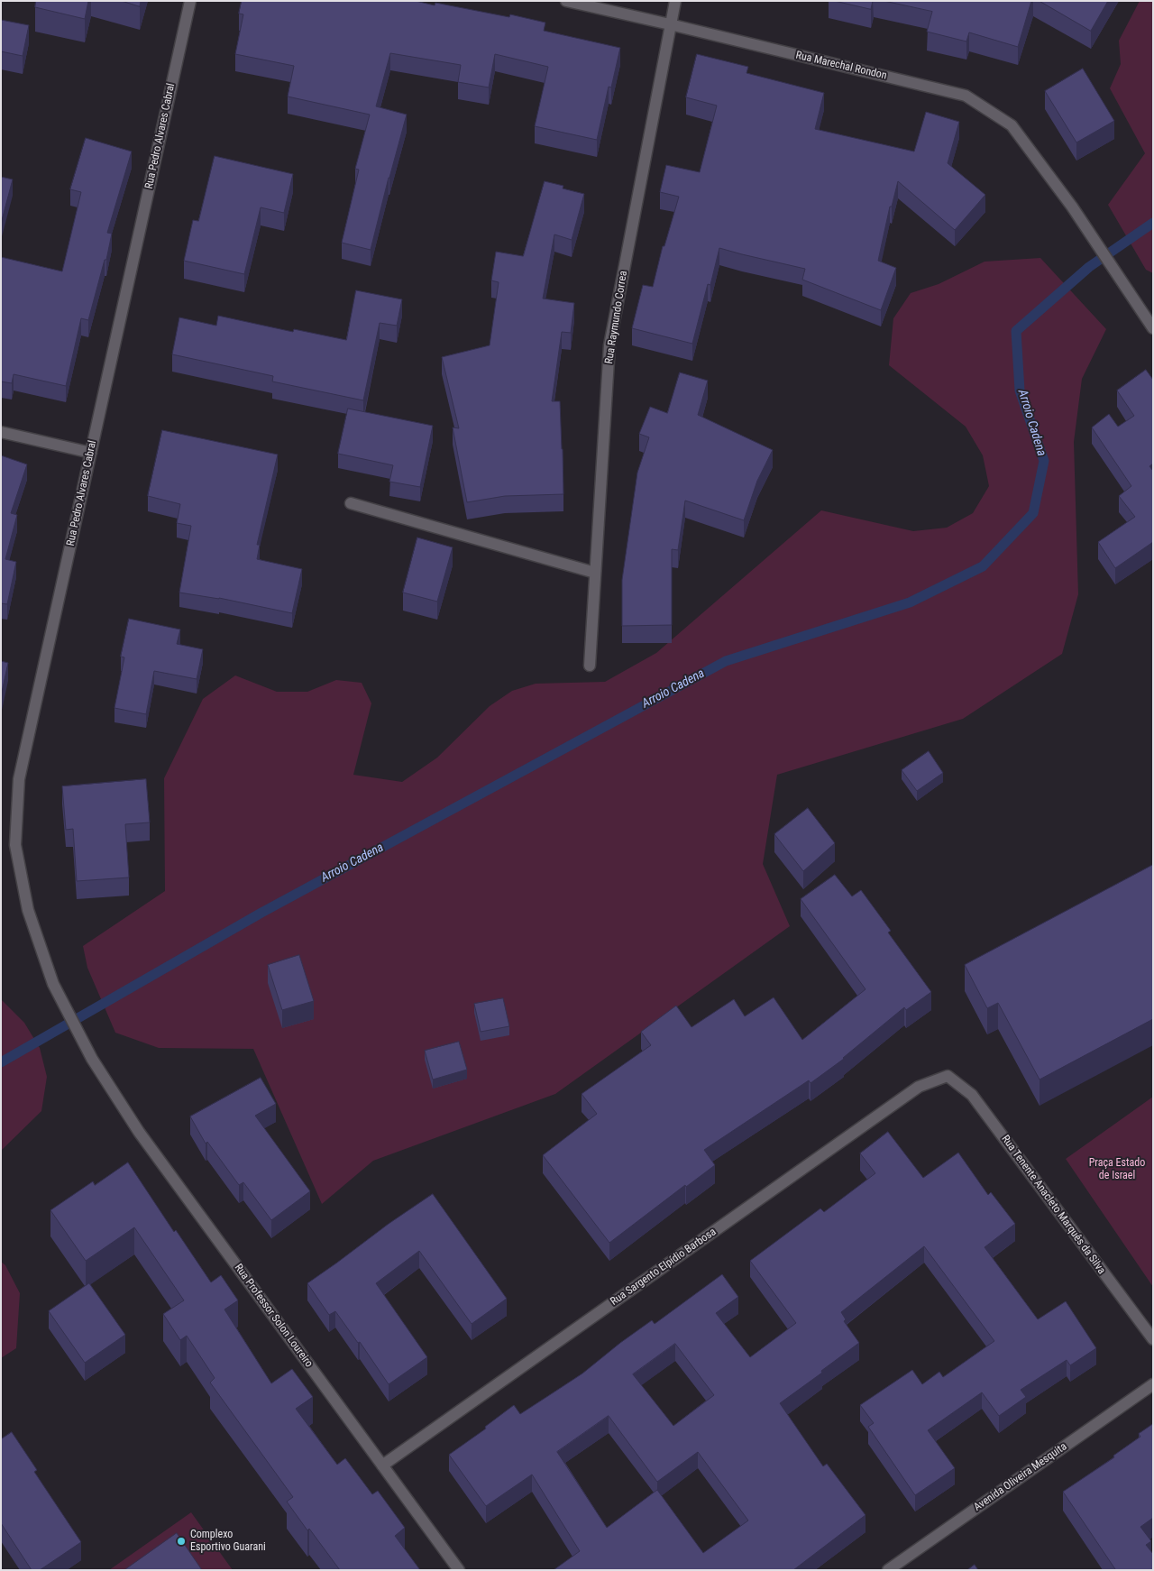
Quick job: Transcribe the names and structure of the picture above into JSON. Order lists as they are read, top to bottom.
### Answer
{
  "streets": {
    "street": [
      "Rua Marechal Rondon",
      "Rua Pedro Alvares Cabral",
      "Rua Raymundo Correa",
      "Rua Tenente Anacleto Marquês da Silva",
      "Rua Sargento Elpídio Barbosa",
      "Rua Professor Solon Loureiro",
      "Avenida Oliveira Mesquita"
    ]
  },
  "crossings": [
    ["Rua Marechal Rondon", "Rua Raymundo Correa"],
    ["Rua Pedro Alvares Cabral", "Rua Professor Solon Loureiro"],
    ["Rua Tenente Anacleto Marquês da Silva", "Rua Sargento Elpídio Barbosa"],
    ["Rua Sargento Elpídio Barbosa", "Rua Professor Solon Loureiro"]
  ],
  "water": ["Arroio Cadena"],
  "parks": ["Praça Estado de Israel"],
  "places": ["Complexo Esportivo Guarani"]
}
